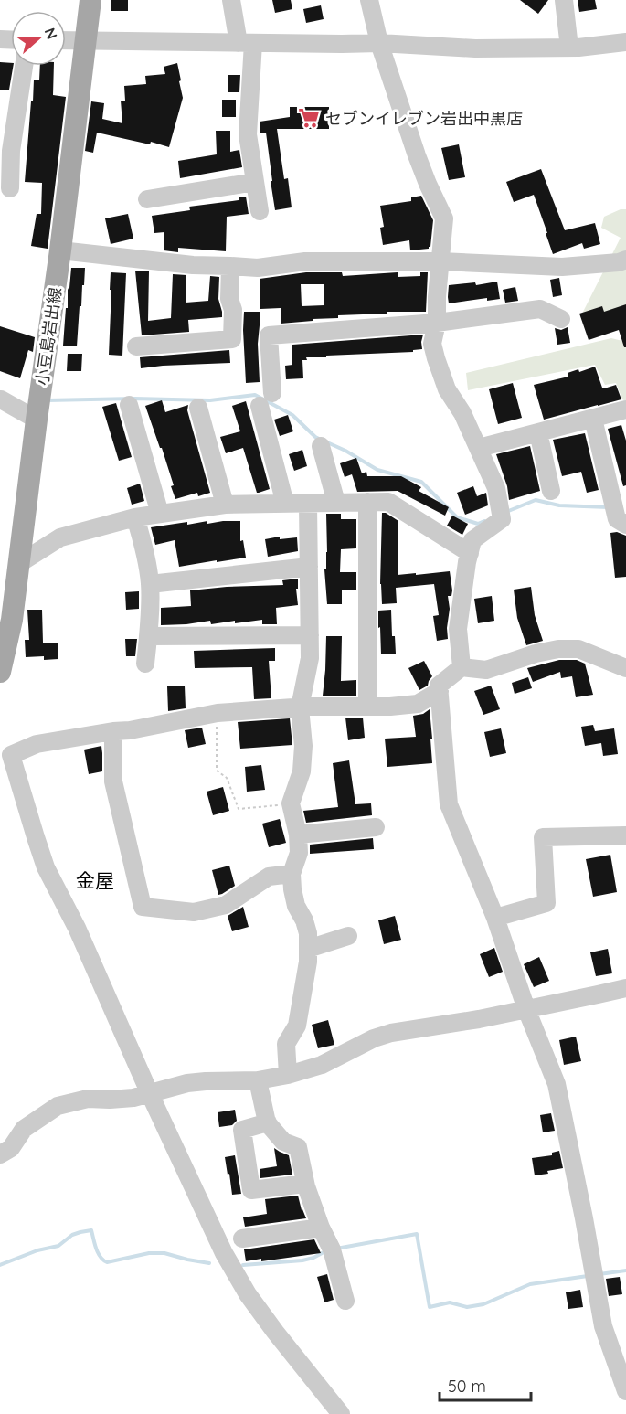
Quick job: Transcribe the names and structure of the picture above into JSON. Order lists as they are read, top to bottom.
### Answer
{
  "streets": {
    "main road": ["小豆島岩出線"]
  },
  "districts": ["金屋"],
  "places": {
    "supermarket": ["セブンイレブン岩出中黒店"]
  },
  "scale_bar": "50 m",
  "north": "right"
}
